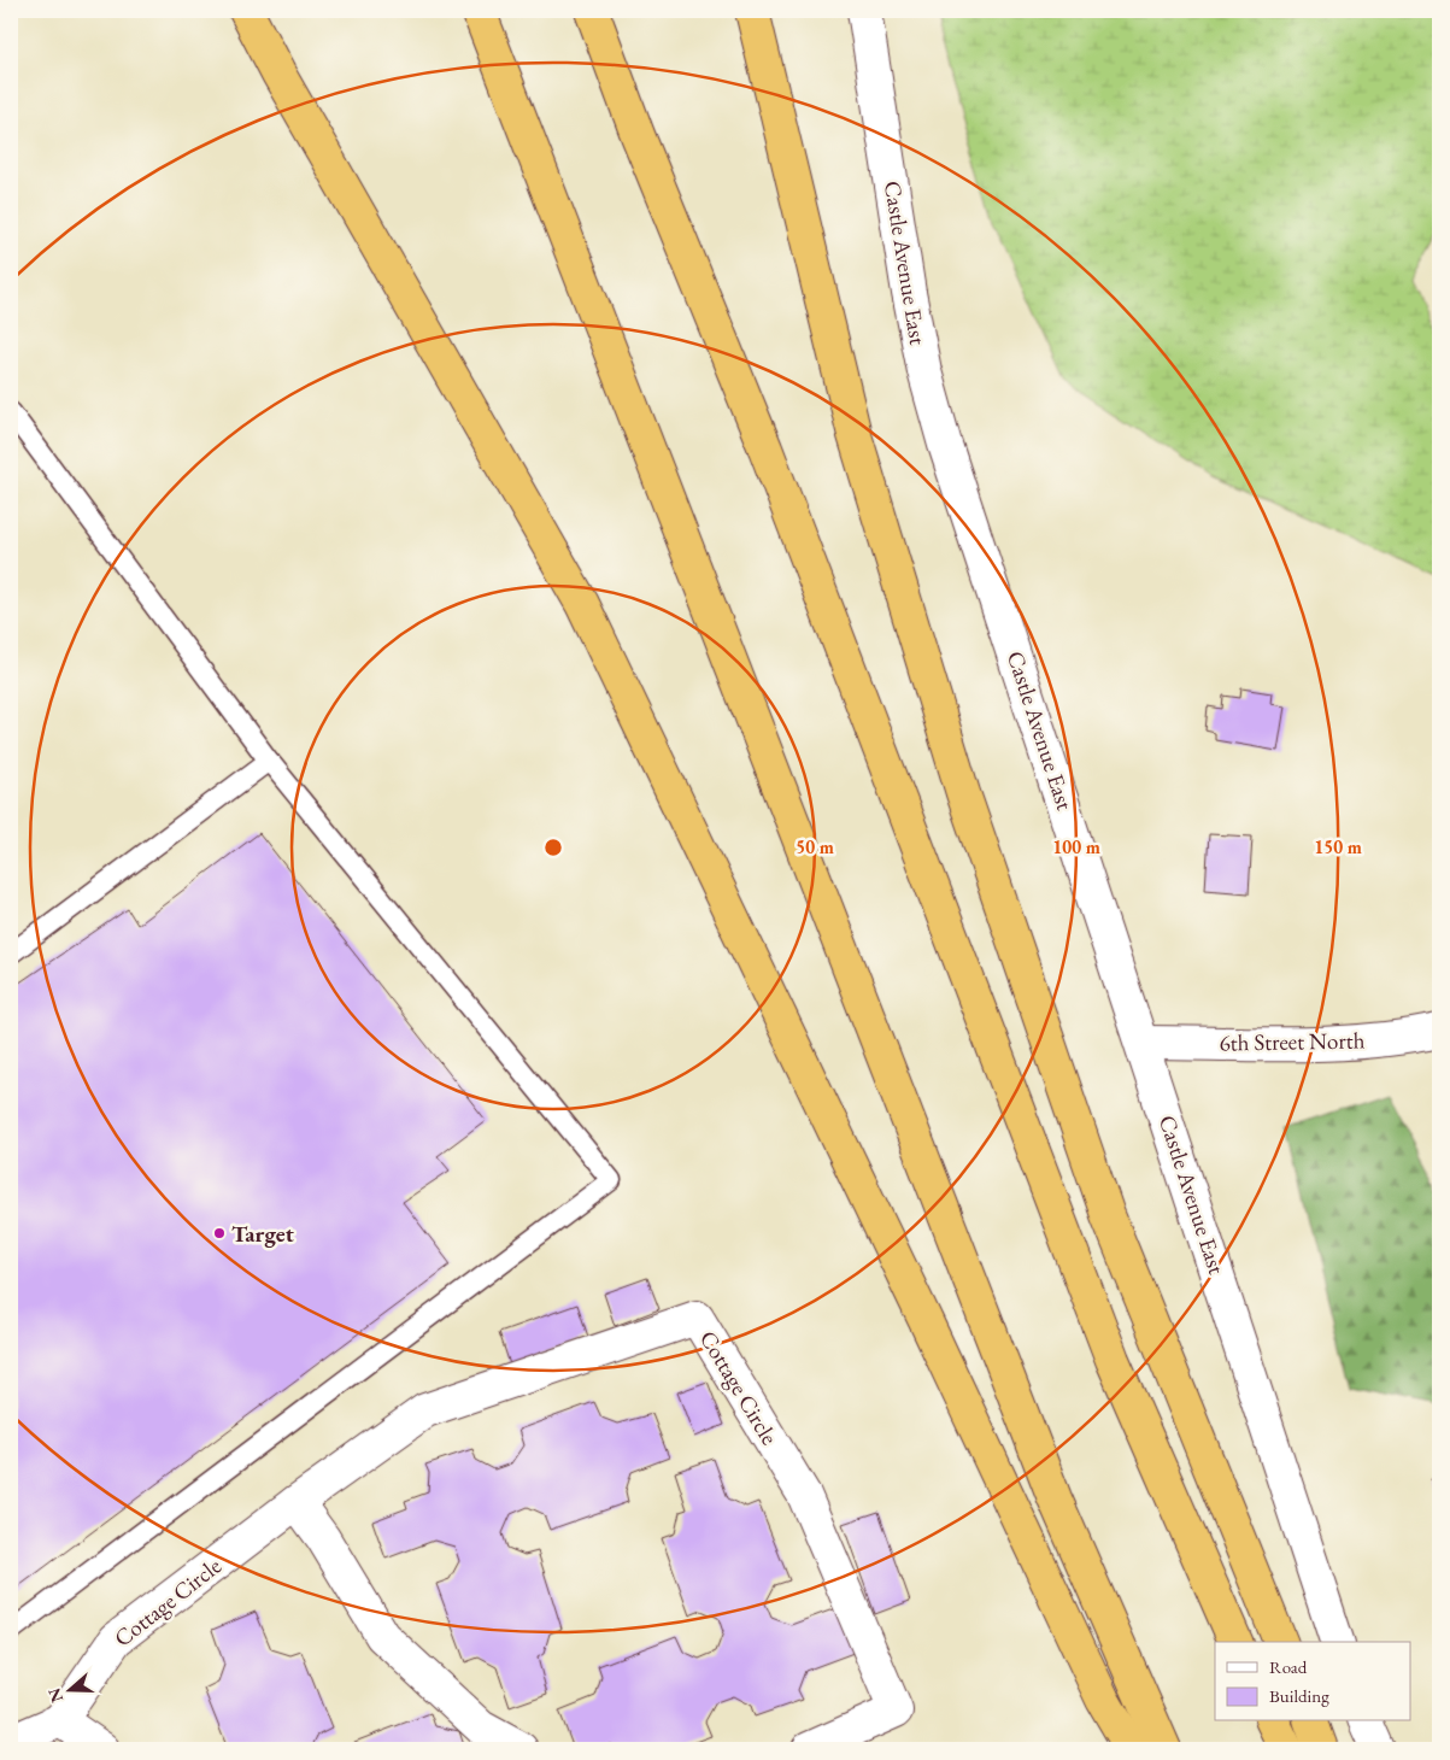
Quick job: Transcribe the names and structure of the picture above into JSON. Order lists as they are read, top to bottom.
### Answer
{
  "streets": {
    "street": ["Castle Avenue East", "6th Street North", "Cottage Circle"]
  },
  "crossings": [
    ["Castle Avenue East", "6th Street North"]
  ],
  "places": ["Target"],
  "legend": ["Road", "Building"],
  "north": "left",
  "rings": ["50 m", "100 m", "150 m"]
}
